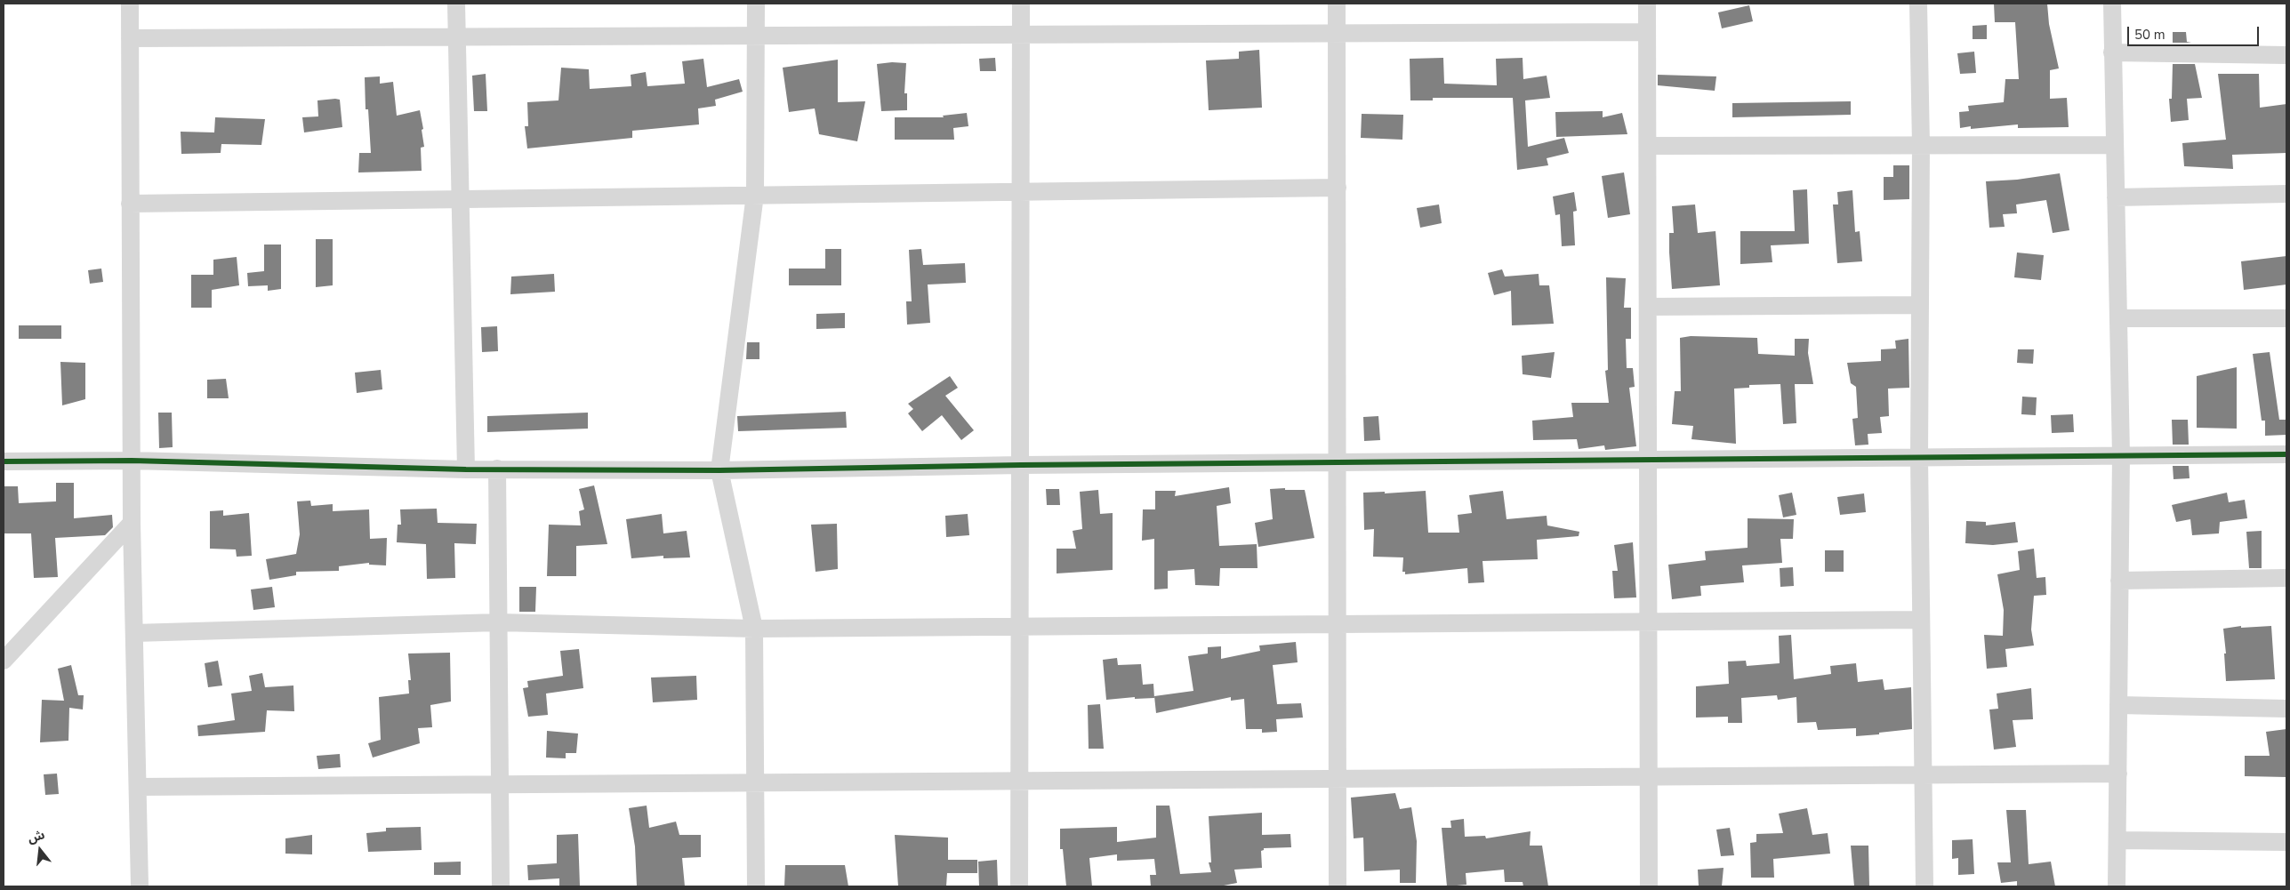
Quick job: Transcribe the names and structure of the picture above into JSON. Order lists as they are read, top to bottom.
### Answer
{
  "scale_bar": "50 m",
  "north": "top"
}
